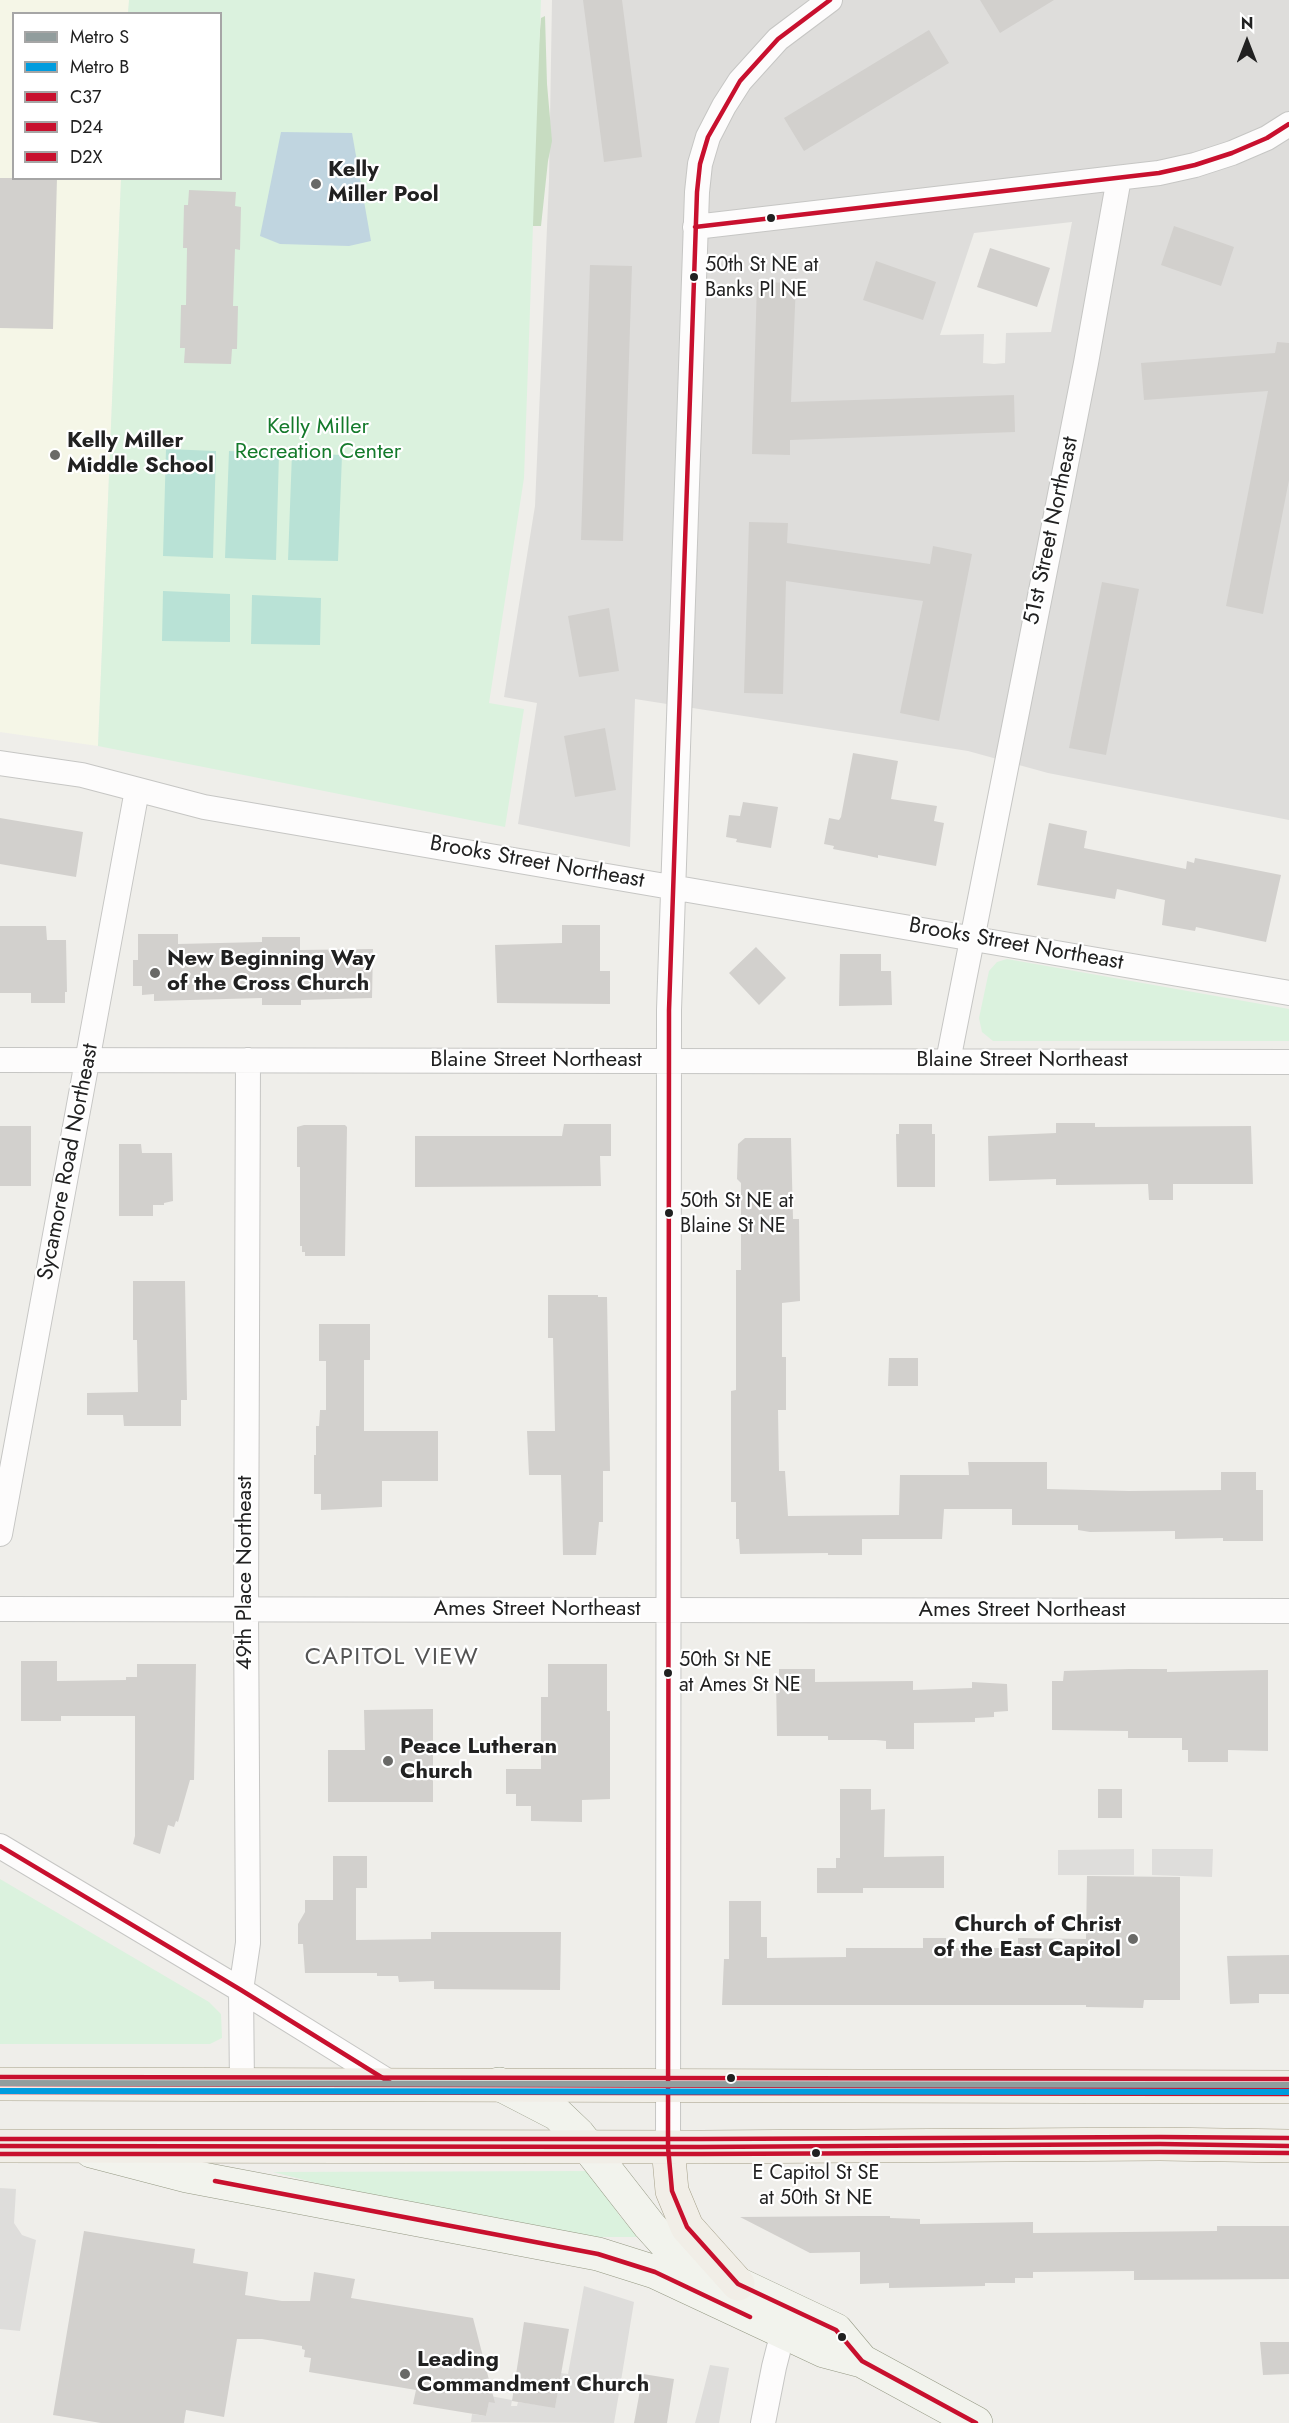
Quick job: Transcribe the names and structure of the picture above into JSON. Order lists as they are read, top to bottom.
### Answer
{
  "streets": {
    "street": [
      "51st Street Northeast",
      "Brooks Street Northeast",
      "Blaine Street Northeast",
      "Sycamore Road Northeast",
      "49th Place Northeast",
      "Ames Street Northeast"
    ]
  },
  "crossings": [
    ["51st Street Northeast", "Brooks Street Northeast"],
    ["51st Street Northeast", "Blaine Street Northeast"],
    ["Brooks Street Northeast", "Sycamore Road Northeast"],
    ["Blaine Street Northeast", "Sycamore Road Northeast"],
    ["Blaine Street Northeast", "49th Place Northeast"],
    ["49th Place Northeast", "Ames Street Northeast"]
  ],
  "districts": ["CAPITOL VIEW"],
  "parks": ["Kelly Miller Recreation Center"],
  "places": [
    "Kelly Miller Pool",
    "50th St NE at Banks Pl NE",
    "Kelly Miller Middle School",
    "New Beginning Way of the Cross Church",
    "50th St NE at Blaine St NE",
    "50th St NE at Ames St NE",
    "Peace Lutheran Church",
    "Church of Christ of the East Capitol",
    "E Capitol St SE at 50th St NE",
    "Leading Commandment Church"
  ],
  "lines": [
    "transit line C37",
    "transit line D2X",
    "metro line S",
    "metro line B",
    "transit line D24"
  ],
  "legend": [
    "Metro S",
    "Metro B",
    "C37",
    "D24",
    "D2X"
  ],
  "north": "top"
}
